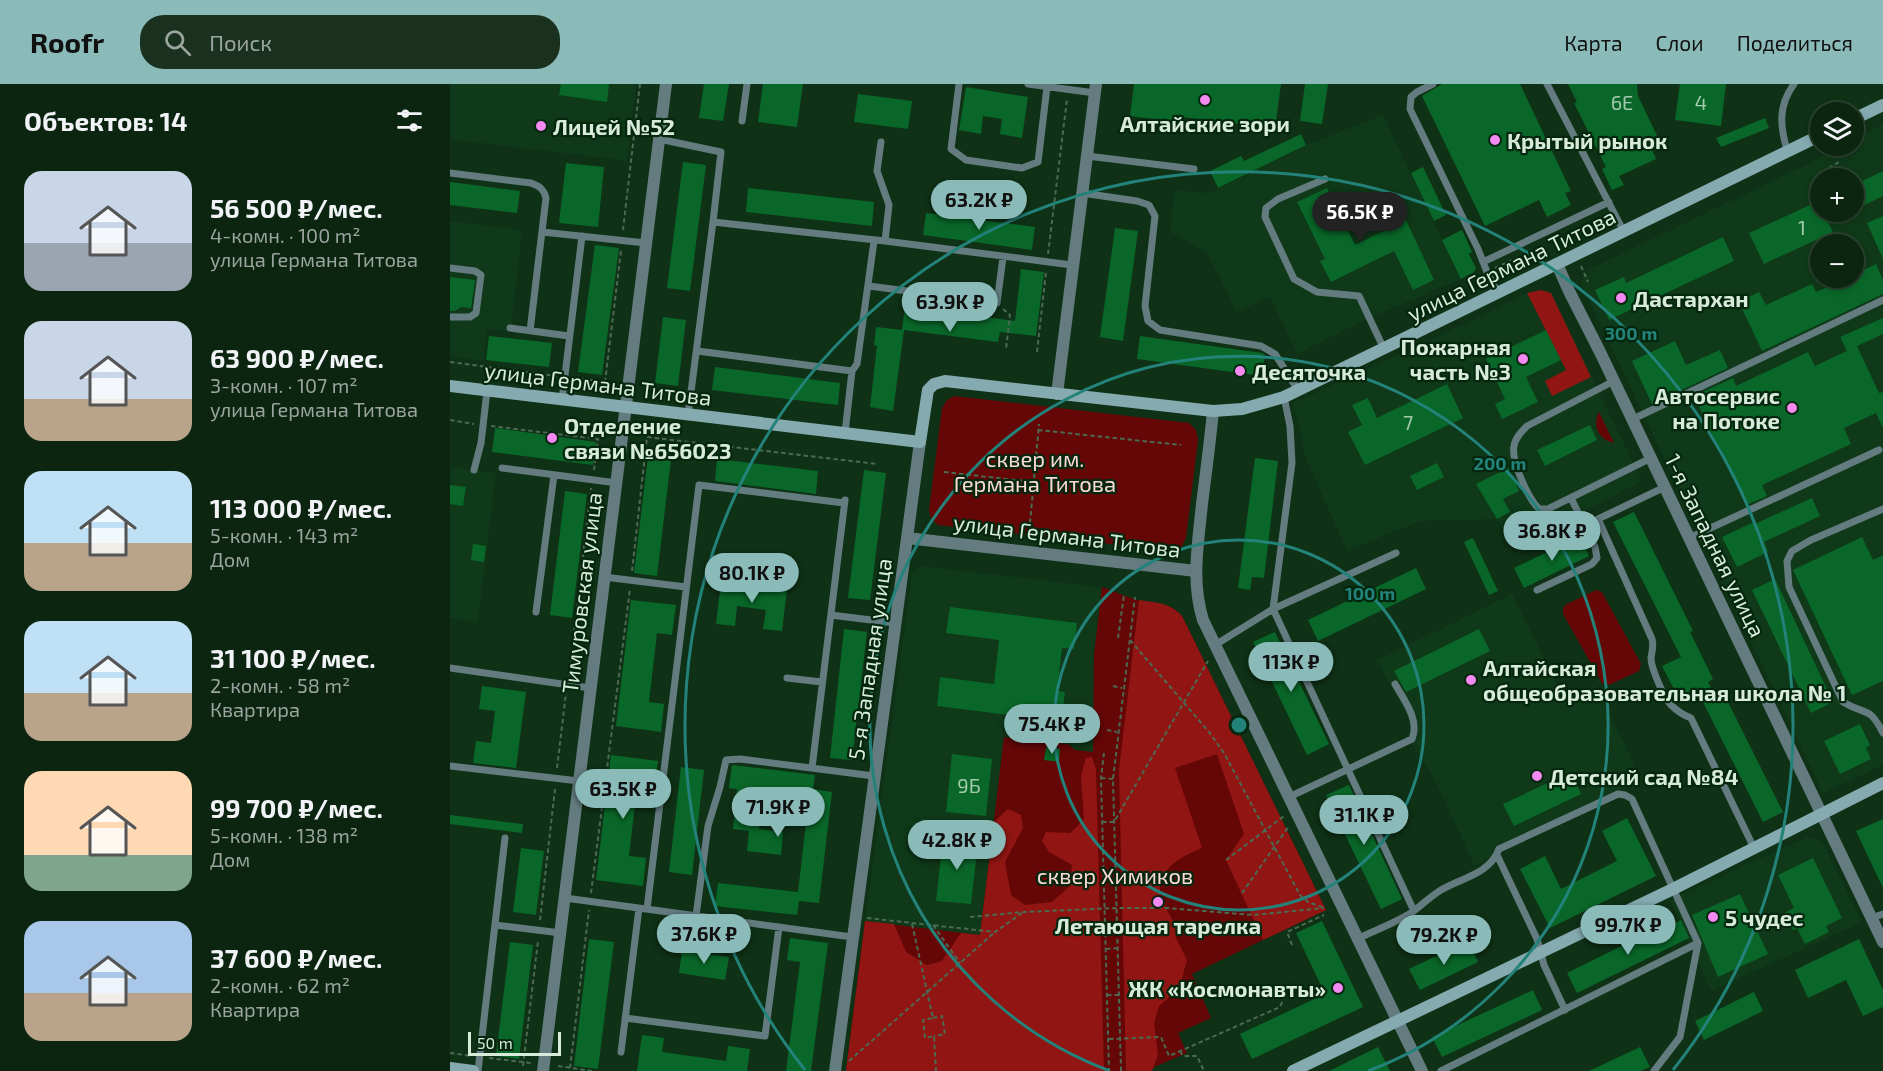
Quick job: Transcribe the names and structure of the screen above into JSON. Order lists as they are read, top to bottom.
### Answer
{
  "streets": {
    "street": [
      "улица Германа Титова",
      "1-я Западная улица",
      "Тимуровская улица",
      "5-я Западная улица"
    ]
  },
  "crossings": [
    ["улица Германа Титова", "1-я Западная улица"],
    ["улица Германа Титова", "Тимуровская улица"],
    ["улица Германа Титова", "5-я Западная улица"]
  ],
  "parks": ["сквер им. Германа Титова", "сквер Химиков"],
  "places": [
    "Алтайские зори",
    "Лицей №52",
    "Крытый рынок",
    "Дастархан",
    "Пожарная часть №3",
    "Десяточка",
    "Автосервис на Потоке",
    "Отделение связи №656023",
    "Алтайская общеобразовательная школа № 1",
    "Детский сад №84",
    "Летающая тарелка",
    "5 чудес",
    "ЖК «Космонавты»"
  ],
  "house_numbers": [
    "6Е",
    "4",
    "1",
    "7",
    "9Б"
  ],
  "scale_bar": "50 m",
  "page": {
    "header": "Roofr",
    "search": "Поиск",
    "nav": ["Карта", "Слои", "Поделиться"],
    "heading": "Объектов: 14",
    "map_buttons": ["+", "−"],
    "list": [
      {
        "name": "56 500 ₽/мес.",
        "note": "4-комн. · 100 m² · улица Германа Титова"
      },
      {
        "name": "63 900 ₽/мес.",
        "note": "3-комн. · 107 m² · улица Германа Титова"
      },
      {
        "name": "113 000 ₽/мес.",
        "note": "5-комн. · 143 m² · Дом"
      },
      {
        "name": "31 100 ₽/мес.",
        "note": "2-комн. · 58 m² · Квартира"
      },
      {
        "name": "99 700 ₽/мес.",
        "note": "5-комн. · 138 m² · Дом"
      },
      {
        "name": "37 600 ₽/мес.",
        "note": "2-комн. · 62 m² · Квартира"
      }
    ],
    "price": [
      "63.2K ₽",
      "56.5K ₽",
      "63.9K ₽",
      "36.8K ₽",
      "80.1K ₽",
      "113K ₽",
      "75.4K ₽",
      "63.5K ₽",
      "71.9K ₽",
      "31.1K ₽",
      "42.8K ₽",
      "99.7K ₽",
      "37.6K ₽",
      "79.2K ₽"
    ],
    "scale": "50 m"
  },
  "rings": ["300 m", "200 m", "100 m"]
}
